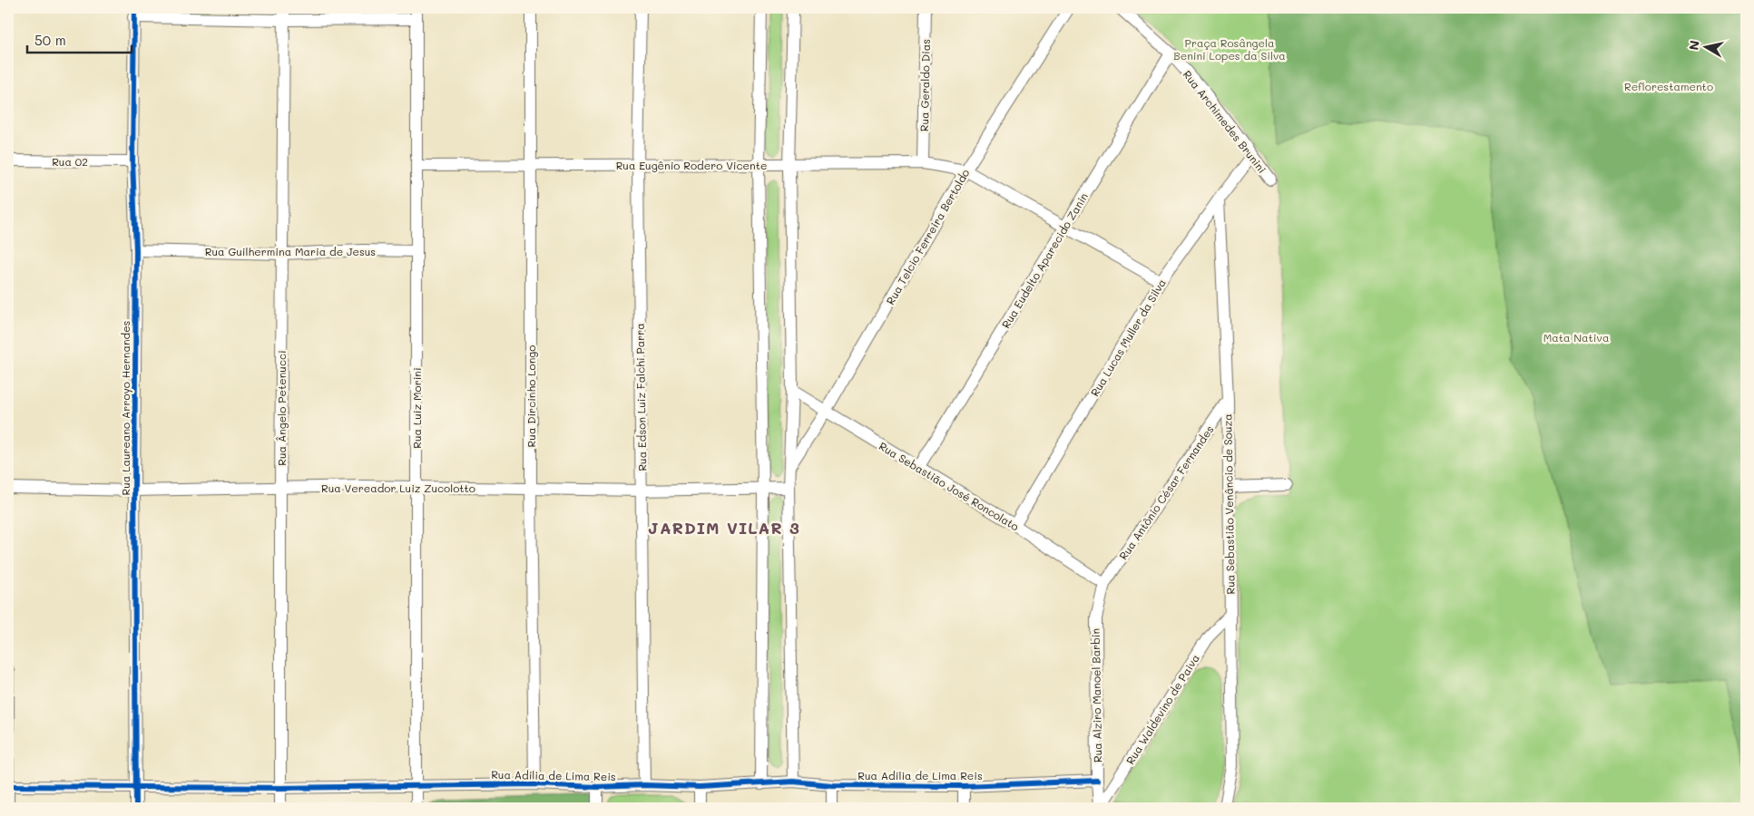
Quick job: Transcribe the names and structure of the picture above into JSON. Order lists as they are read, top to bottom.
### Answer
{
  "streets": {
    "street": [
      "Rua Geraldo Dias",
      "Rua Archimedes Brunini",
      "Rua 02",
      "Rua Eugênio Rodero Vicente",
      "Rua Telcio Ferreira Bertoldo",
      "Rua Guilhermina Maria de Jesus",
      "Rua Eudelto Aparecido Zanin",
      "Rua Lucas Muller da Silva",
      "Rua Dircinho Longo",
      "Rua Edson Luiz Falchi Parra",
      "Rua Laureano Arroyo Hernandes",
      "Rua Ângelo Petenucci",
      "Rua Luiz Morini",
      "Rua Sebastião José Roncolato",
      "Rua Vereador Luiz Zucolotto",
      "Rua Antônio César Fernandes",
      "Rua Sebastião Venâncio de Souza",
      "Rua Alziro Manoel Barbin",
      "Rua Waldevino de Paiva",
      "Rua Adilia de Lima Reis"
    ]
  },
  "crossings": [
    ["Rua Geraldo Dias", "Rua Eugênio Rodero Vicente"],
    ["Rua Archimedes Brunini", "Rua Eudelto Aparecido Zanin"],
    ["Rua Archimedes Brunini", "Rua Lucas Muller da Silva"],
    ["Rua 02", "Rua Laureano Arroyo Hernandes"],
    ["Rua Eugênio Rodero Vicente", "Rua Telcio Ferreira Bertoldo"],
    ["Rua Eugênio Rodero Vicente", "Rua Eudelto Aparecido Zanin"],
    ["Rua Eugênio Rodero Vicente", "Rua Lucas Muller da Silva"],
    ["Rua Eugênio Rodero Vicente", "Rua Dircinho Longo"],
    ["Rua Eugênio Rodero Vicente", "Rua Edson Luiz Falchi Parra"],
    ["Rua Eugênio Rodero Vicente", "Rua Luiz Morini"],
    ["Rua Telcio Ferreira Bertoldo", "Rua Sebastião José Roncolato"],
    ["Rua Guilhermina Maria de Jesus", "Rua Laureano Arroyo Hernandes"],
    ["Rua Guilhermina Maria de Jesus", "Rua Ângelo Petenucci"],
    ["Rua Guilhermina Maria de Jesus", "Rua Luiz Morini"],
    ["Rua Eudelto Aparecido Zanin", "Rua Sebastião José Roncolato"],
    ["Rua Lucas Muller da Silva", "Rua Sebastião José Roncolato"],
    ["Rua Lucas Muller da Silva", "Rua Sebastião Venâncio de Souza"],
    ["Rua Dircinho Longo", "Rua Vereador Luiz Zucolotto"],
    ["Rua Dircinho Longo", "Rua Adilia de Lima Reis"],
    ["Rua Edson Luiz Falchi Parra", "Rua Vereador Luiz Zucolotto"],
    ["Rua Edson Luiz Falchi Parra", "Rua Adilia de Lima Reis"],
    ["Rua Laureano Arroyo Hernandes", "Rua Vereador Luiz Zucolotto"],
    ["Rua Laureano Arroyo Hernandes", "Rua Adilia de Lima Reis"],
    ["Rua Ângelo Petenucci", "Rua Vereador Luiz Zucolotto"],
    ["Rua Ângelo Petenucci", "Rua Adilia de Lima Reis"],
    ["Rua Luiz Morini", "Rua Vereador Luiz Zucolotto"],
    ["Rua Luiz Morini", "Rua Adilia de Lima Reis"],
    ["Rua Sebastião José Roncolato", "Rua Antônio César Fernandes"],
    ["Rua Sebastião José Roncolato", "Rua Alziro Manoel Barbin"],
    ["Rua Antônio César Fernandes", "Rua Sebastião Venâncio de Souza"],
    ["Rua Antônio César Fernandes", "Rua Alziro Manoel Barbin"],
    ["Rua Sebastião Venâncio de Souza", "Rua Waldevino de Paiva"],
    ["Rua Alziro Manoel Barbin", "Rua Waldevino de Paiva"],
    ["Rua Alziro Manoel Barbin", "Rua Adilia de Lima Reis"]
  ],
  "districts": ["JARDIM VILAR 3"],
  "parks": ["Praça Rosângela Benini Lopes da Silva", "Reflorestamento", "Mata Nativa"],
  "scale_bar": "50 m",
  "north": "left"
}
